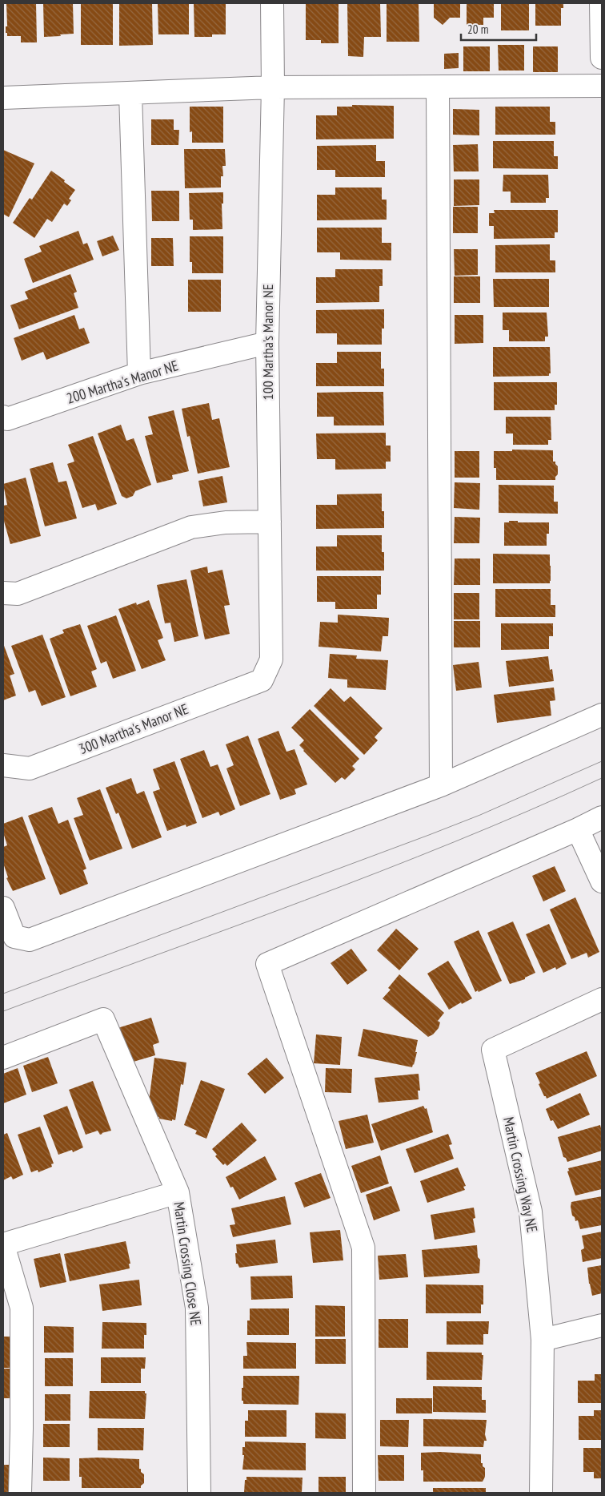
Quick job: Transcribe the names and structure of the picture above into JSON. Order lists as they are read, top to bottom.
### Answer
{
  "streets": {
    "street": [
      "100 Martha's Manor NE",
      "200 Martha's Manor NE",
      "300 Martha's Manor NE",
      "Martin Crossing Way NE",
      "Martin Crossing Close NE"
    ]
  },
  "crossings": [
    ["100 Martha's Manor NE", "200 Martha's Manor NE"],
    ["100 Martha's Manor NE", "300 Martha's Manor NE"]
  ],
  "scale_bar": "20 m"
}
